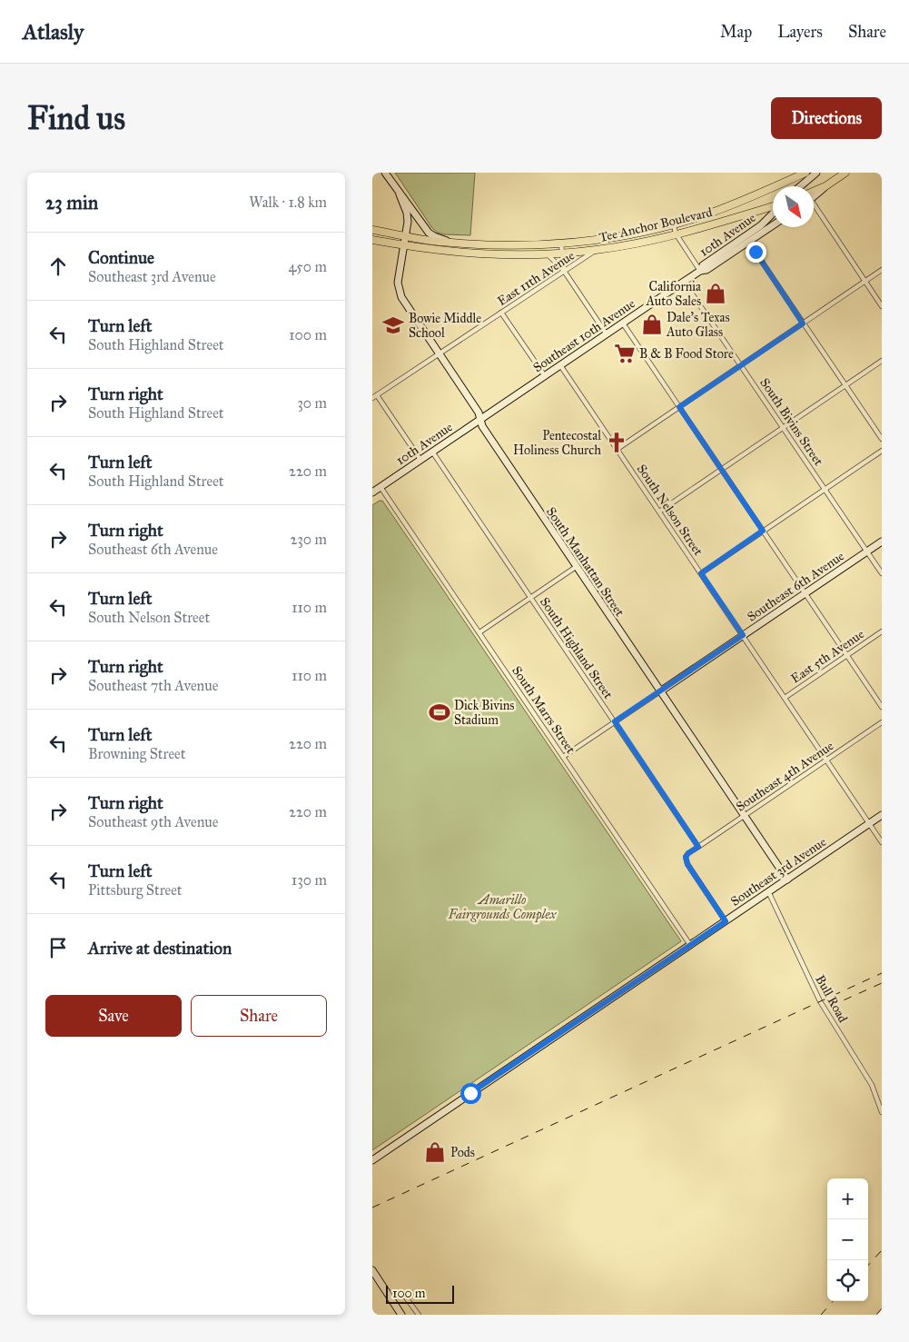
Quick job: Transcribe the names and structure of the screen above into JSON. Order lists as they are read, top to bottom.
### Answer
{
  "streets": {
    "main road": [
      "Tee Anchor Boulevard",
      "10th Avenue",
      "Southeast 10th Avenue",
      "South Manhattan Street",
      "Southeast 6th Avenue",
      "Southeast 3rd Avenue"
    ],
    "street": [
      "East 11th Avenue",
      "South Bivins Street",
      "South Nelson Street",
      "South Highland Street",
      "East 5th Avenue",
      "South Marrs Street",
      "Southeast 4th Avenue",
      "Bull Road"
    ]
  },
  "crossings": [
    ["Tee Anchor Boulevard", "East 11th Avenue"],
    ["Tee Anchor Boulevard", "South Manhattan Street"],
    ["10th Avenue", "Southeast 10th Avenue"],
    ["10th Avenue", "South Manhattan Street"],
    ["10th Avenue", "South Highland Street"],
    ["10th Avenue", "South Marrs Street"],
    ["East 11th Avenue", "South Manhattan Street"],
    ["Southeast 10th Avenue", "South Bivins Street"],
    ["Southeast 10th Avenue", "South Nelson Street"],
    ["Southeast 10th Avenue", "South Manhattan Street"],
    ["South Bivins Street", "Southeast 6th Avenue"],
    ["South Nelson Street", "Southeast 6th Avenue"],
    ["South Nelson Street", "East 5th Avenue"],
    ["South Nelson Street", "Southeast 4th Avenue"],
    ["South Nelson Street", "Southeast 3rd Avenue"],
    ["South Manhattan Street", "Southeast 6th Avenue"],
    ["South Manhattan Street", "Southeast 4th Avenue"],
    ["South Manhattan Street", "Southeast 3rd Avenue"],
    ["Southeast 6th Avenue", "South Highland Street"],
    ["Southeast 6th Avenue", "South Marrs Street"],
    ["South Highland Street", "Southeast 4th Avenue"],
    ["South Marrs Street", "Southeast 3rd Avenue"],
    ["Southeast 3rd Avenue", "Bull Road"]
  ],
  "parks": ["Amarillo Fairgrounds Complex"],
  "places": {
    "shop": ["California Auto Sales", "Dale's Texas Auto Glass", "Pods"],
    "school or university": ["Bowie Middle School"],
    "supermarket": ["B & B Food Store"],
    "church": ["Pentecostal Holiness Church"],
    "sports": ["Dick Bivins Stadium"]
  },
  "scale_bar": "100 m",
  "north": "bottom right",
  "page": {
    "header": "Atlasly",
    "nav": ["Map", "Layers", "Share"],
    "buttons": [
      "Directions",
      ["Save", "Share"]
    ],
    "title": "Find us",
    "heading": ["23 min", "Walk · 1.8 km"],
    "list": [
      ["Continue", "Southeast 3rd Avenue", "450 m"],
      ["Turn left", "South Highland Street", "100 m"],
      ["Turn right", "South Highland Street", "30 m"],
      ["Turn left", "South Highland Street", "220 m"],
      ["Turn right", "Southeast 6th Avenue", "230 m"],
      ["Turn left", "South Nelson Street", "110 m"],
      ["Turn right", "Southeast 7th Avenue", "110 m"],
      ["Turn left", "Browning Street", "220 m"],
      ["Turn right", "Southeast 9th Avenue", "220 m"],
      ["Turn left", "Pittsburg Street", "130 m"],
      "Arrive at destination"
    ],
    "map_buttons": ["+", "−"],
    "scale": "100 m"
  }
}
